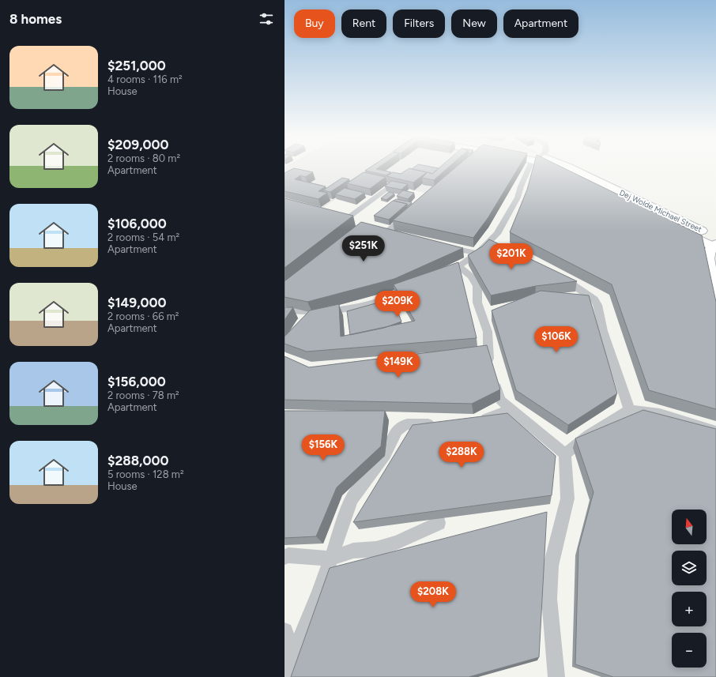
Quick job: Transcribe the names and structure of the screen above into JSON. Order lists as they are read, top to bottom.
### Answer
{
  "streets": {
    "main road": ["Dej Wolde Michael Street"]
  },
  "north": "top",
  "page": {
    "heading": "8 homes",
    "chip": [
      "Buy",
      "Rent",
      "Filters",
      "New",
      "Apartment"
    ],
    "list": [
      {
        "name": "$251,000",
        "note": "4 rooms · 116 m² · House"
      },
      {
        "name": "$209,000",
        "note": "2 rooms · 80 m² · Apartment"
      },
      {
        "name": "$106,000",
        "note": "2 rooms · 54 m² · Apartment"
      },
      {
        "name": "$149,000",
        "note": "2 rooms · 66 m² · Apartment"
      },
      {
        "name": "$156,000",
        "note": "2 rooms · 78 m² · Apartment"
      },
      {
        "name": "$288,000",
        "note": "5 rooms · 128 m² · House"
      }
    ],
    "price": [
      "$251K",
      "$201K",
      "$209K",
      "$106K",
      "$149K",
      "$156K",
      "$288K",
      "$208K"
    ],
    "map_buttons": ["+", "−"]
  }
}
